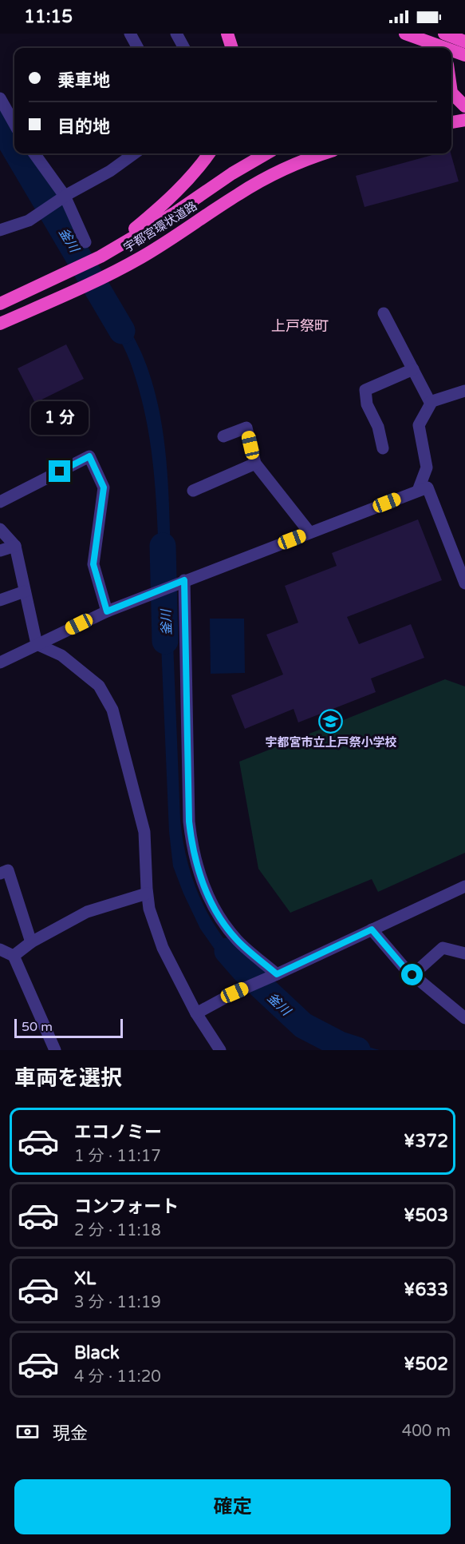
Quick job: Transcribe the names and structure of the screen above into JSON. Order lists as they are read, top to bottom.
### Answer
{
  "streets": {
    "highway": ["宇都宮環状道路"]
  },
  "districts": ["上戸祭町"],
  "water": ["釜川"],
  "places": {
    "school or university": ["宇都宮市立上戸祭小学校"]
  },
  "scale_bar": "50 m",
  "page": {
    "status": "11:15",
    "banner": ["乗車地", "目的地"],
    "bubble": "1 分",
    "scale": "50 m",
    "heading": "車両を選択",
    "list": [
      {
        "name": "エコノミー",
        "note": "1 分 · 11:17",
        "value": "¥372"
      },
      {
        "name": "コンフォート",
        "note": "2 分 · 11:18",
        "value": "¥503"
      },
      {
        "name": "XL",
        "note": "3 分 · 11:19",
        "value": "¥633"
      },
      {
        "name": "Black",
        "note": "4 分 · 11:20",
        "value": "¥502"
      }
    ],
    "pay": ["現金", "400 m"],
    "buttons": "確定"
  }
}
